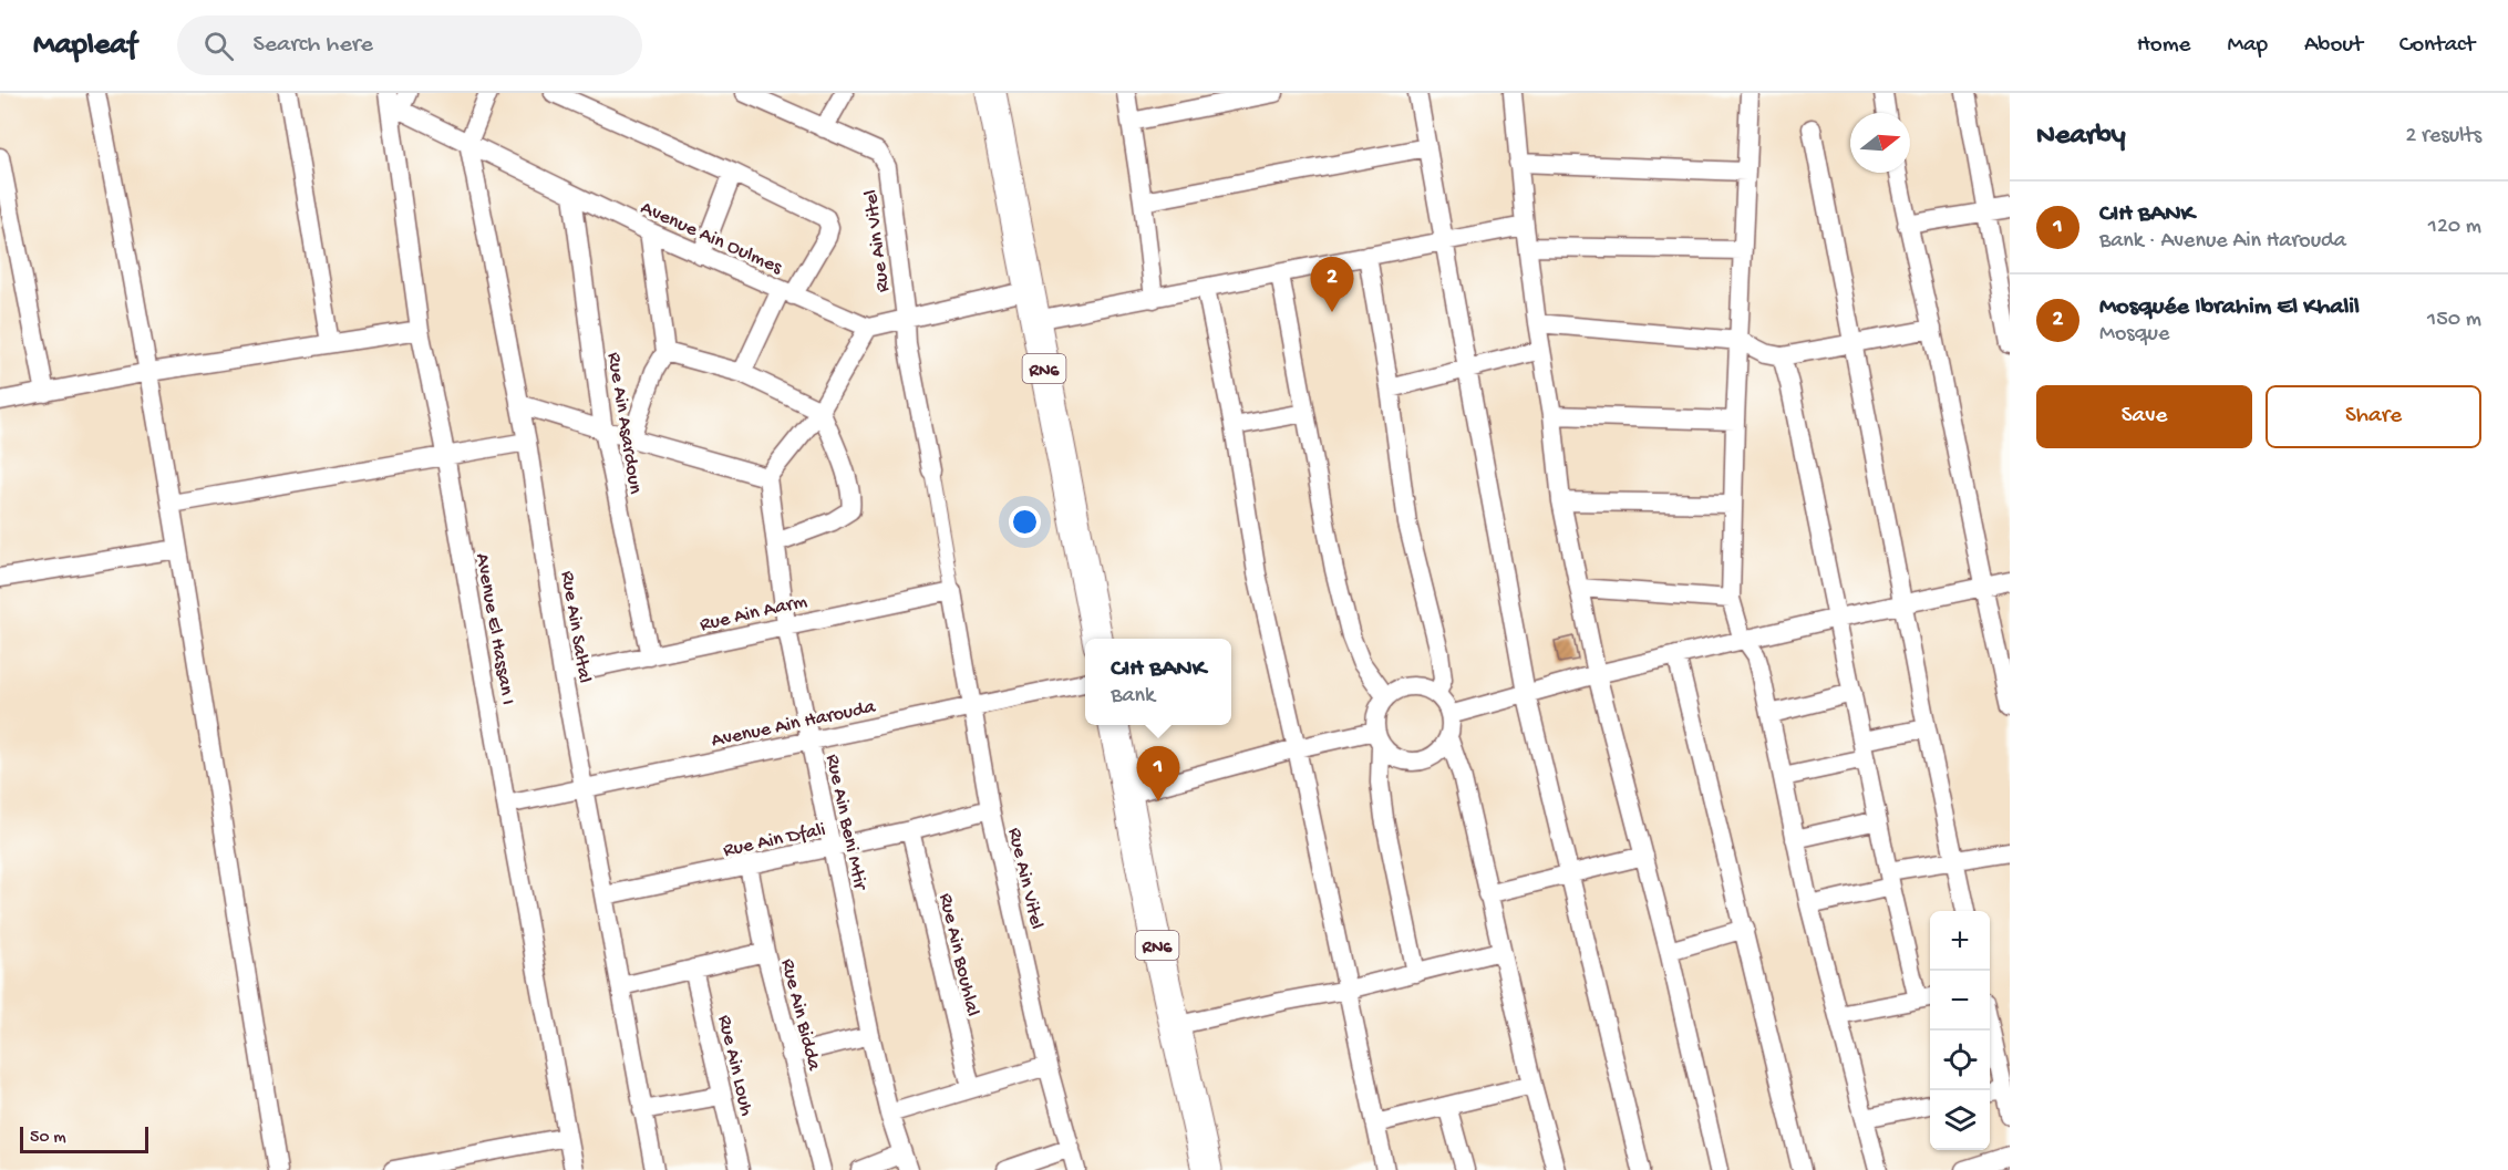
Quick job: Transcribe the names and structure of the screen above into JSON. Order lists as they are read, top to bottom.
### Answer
{
  "streets": {
    "main road": ["RN6"],
    "street": [
      "Avenue Ain Oulmes",
      "Rue Ain Vitel",
      "Rue Ain Asardoun",
      "Rue Ain Aarm",
      "Rue Ain Saltal",
      "Avenue El Hassan I",
      "Avenue Ain Harouda",
      "Rue Ain Beni Mtir",
      "Rue Ain Dfali",
      "Rue Ain Bouhlal",
      "Rue Ain Bidda",
      "Rue Ain Louh"
    ]
  },
  "crossings": [
    ["Avenue Ain Oulmes", "Rue Ain Asardoun"],
    ["Avenue Ain Oulmes", "Rue Ain Saltal"],
    ["Avenue Ain Oulmes", "Avenue El Hassan I"],
    ["Rue Ain Vitel", "Rue Ain Aarm"],
    ["Rue Ain Vitel", "Avenue Ain Harouda"],
    ["Rue Ain Vitel", "Rue Ain Dfali"],
    ["Rue Ain Asardoun", "Rue Ain Aarm"],
    ["Rue Ain Aarm", "Rue Ain Saltal"],
    ["Rue Ain Aarm", "Rue Ain Beni Mtir"],
    ["Rue Ain Saltal", "Avenue Ain Harouda"],
    ["Rue Ain Saltal", "Rue Ain Dfali"],
    ["Avenue El Hassan I", "Avenue Ain Harouda"],
    ["Avenue Ain Harouda", "Rue Ain Beni Mtir"],
    ["Rue Ain Beni Mtir", "Rue Ain Dfali"],
    ["Rue Ain Dfali", "Rue Ain Bouhlal"],
    ["Rue Ain Dfali", "Rue Ain Bidda"]
  ],
  "scale_bar": "50 m",
  "north": "right",
  "page": {
    "header": "Mapleaf",
    "search": "Search here",
    "nav": [
      "Home",
      "Map",
      "About",
      "Contact"
    ],
    "heading": ["Nearby", "2 results"],
    "list": [
      {
        "mark": "1",
        "name": "CIH BANK",
        "note": "Bank · Avenue Ain Harouda",
        "value": "120 m"
      },
      {
        "mark": "2",
        "name": "Mosquée Ibrahim El Khalil",
        "note": "Mosque",
        "value": "150 m"
      }
    ],
    "pins": ["2", "1"],
    "buttons": ["Save", "Share"],
    "popup": ["CIH BANK", "Bank"],
    "map_buttons": ["+", "−"],
    "scale": "50 m"
  }
}
